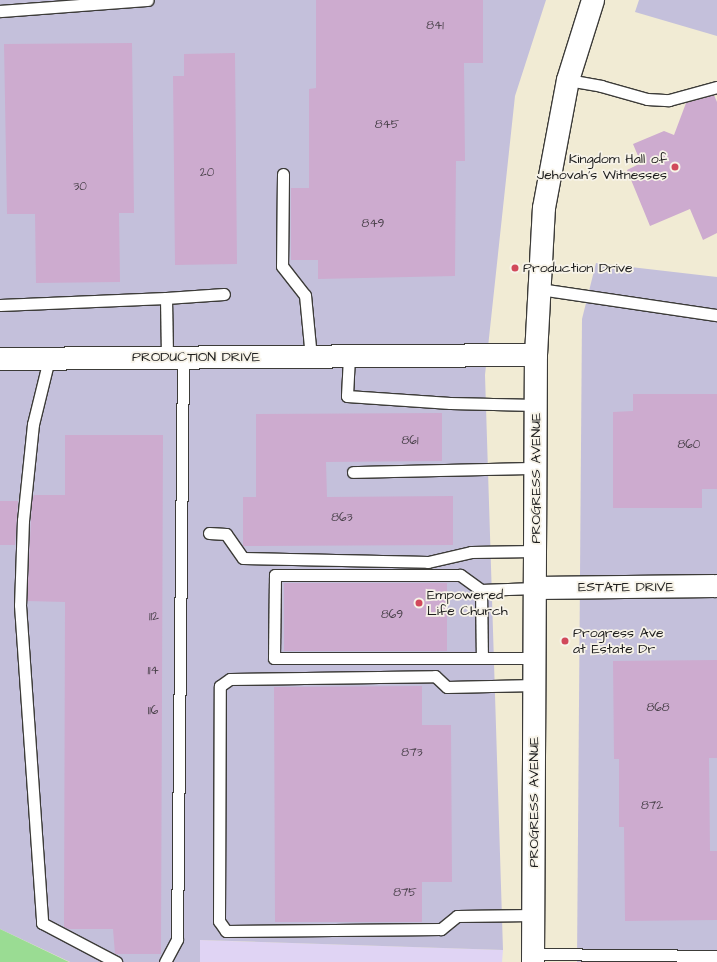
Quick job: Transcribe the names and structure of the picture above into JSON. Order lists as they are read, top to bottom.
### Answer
{
  "streets": {
    "main road": ["PRODUCTION DRIVE", "PROGRESS AVENUE", "ESTATE DRIVE"]
  },
  "crossings": [
    ["PRODUCTION DRIVE", "PROGRESS AVENUE"],
    ["PROGRESS AVENUE", "ESTATE DRIVE"]
  ],
  "places": [
    "Kingdom Hall of Jehovah's Witnesses",
    "Production Drive",
    "Empowered Life Church",
    "Progress Ave at Estate Dr"
  ],
  "house_numbers": [
    "841",
    "845",
    "20",
    "30",
    "849",
    "861",
    "860",
    "863",
    "869",
    "112",
    "114",
    "868",
    "116",
    "873",
    "872",
    "875"
  ]
}
